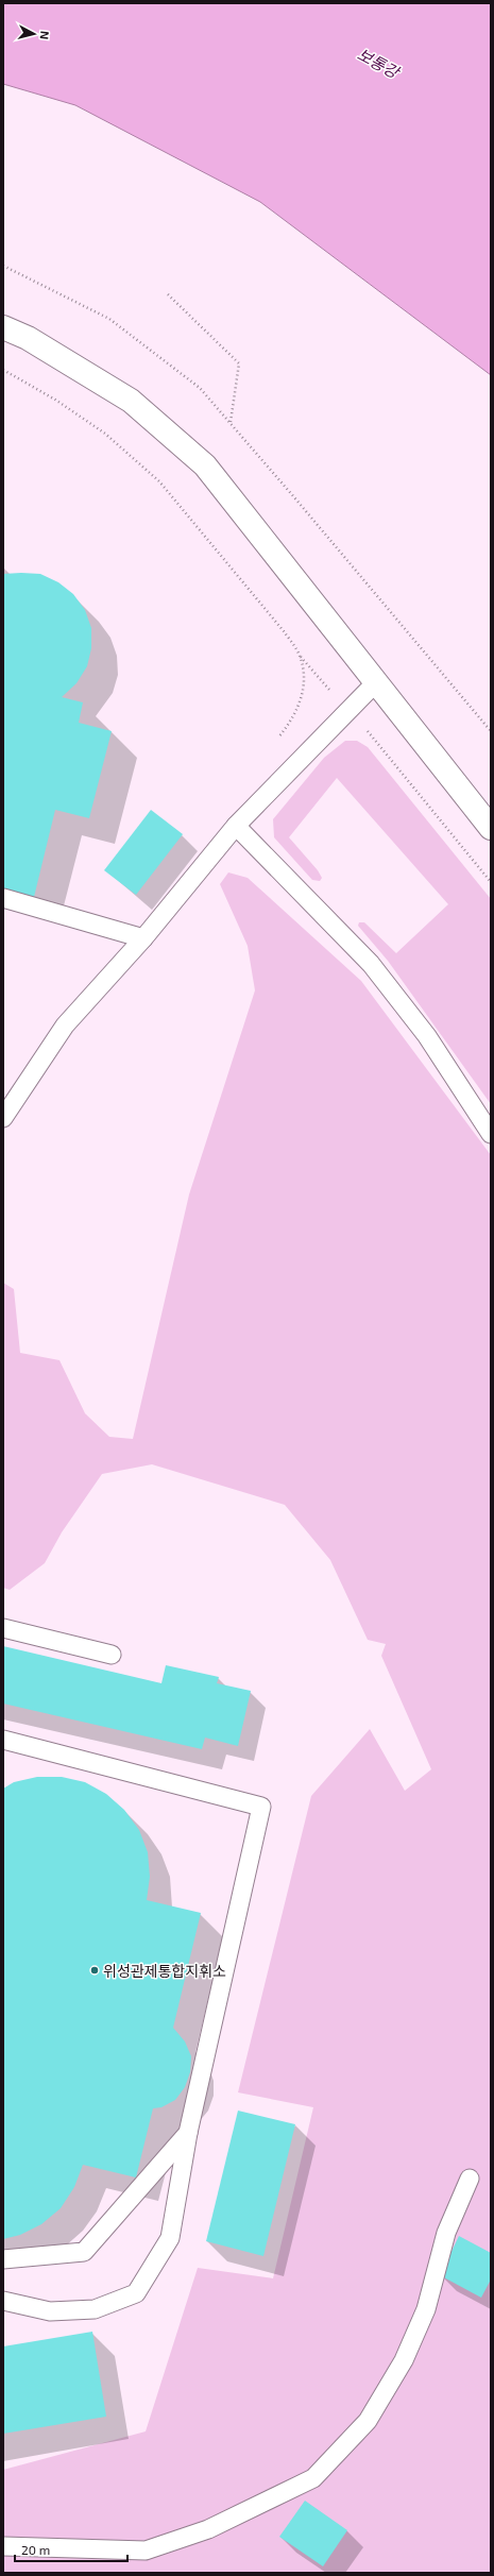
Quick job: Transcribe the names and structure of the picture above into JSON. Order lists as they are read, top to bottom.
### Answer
{
  "water": ["보통강"],
  "places": ["위성관제통합지휘소"],
  "scale_bar": "20 m",
  "north": "right"
}
